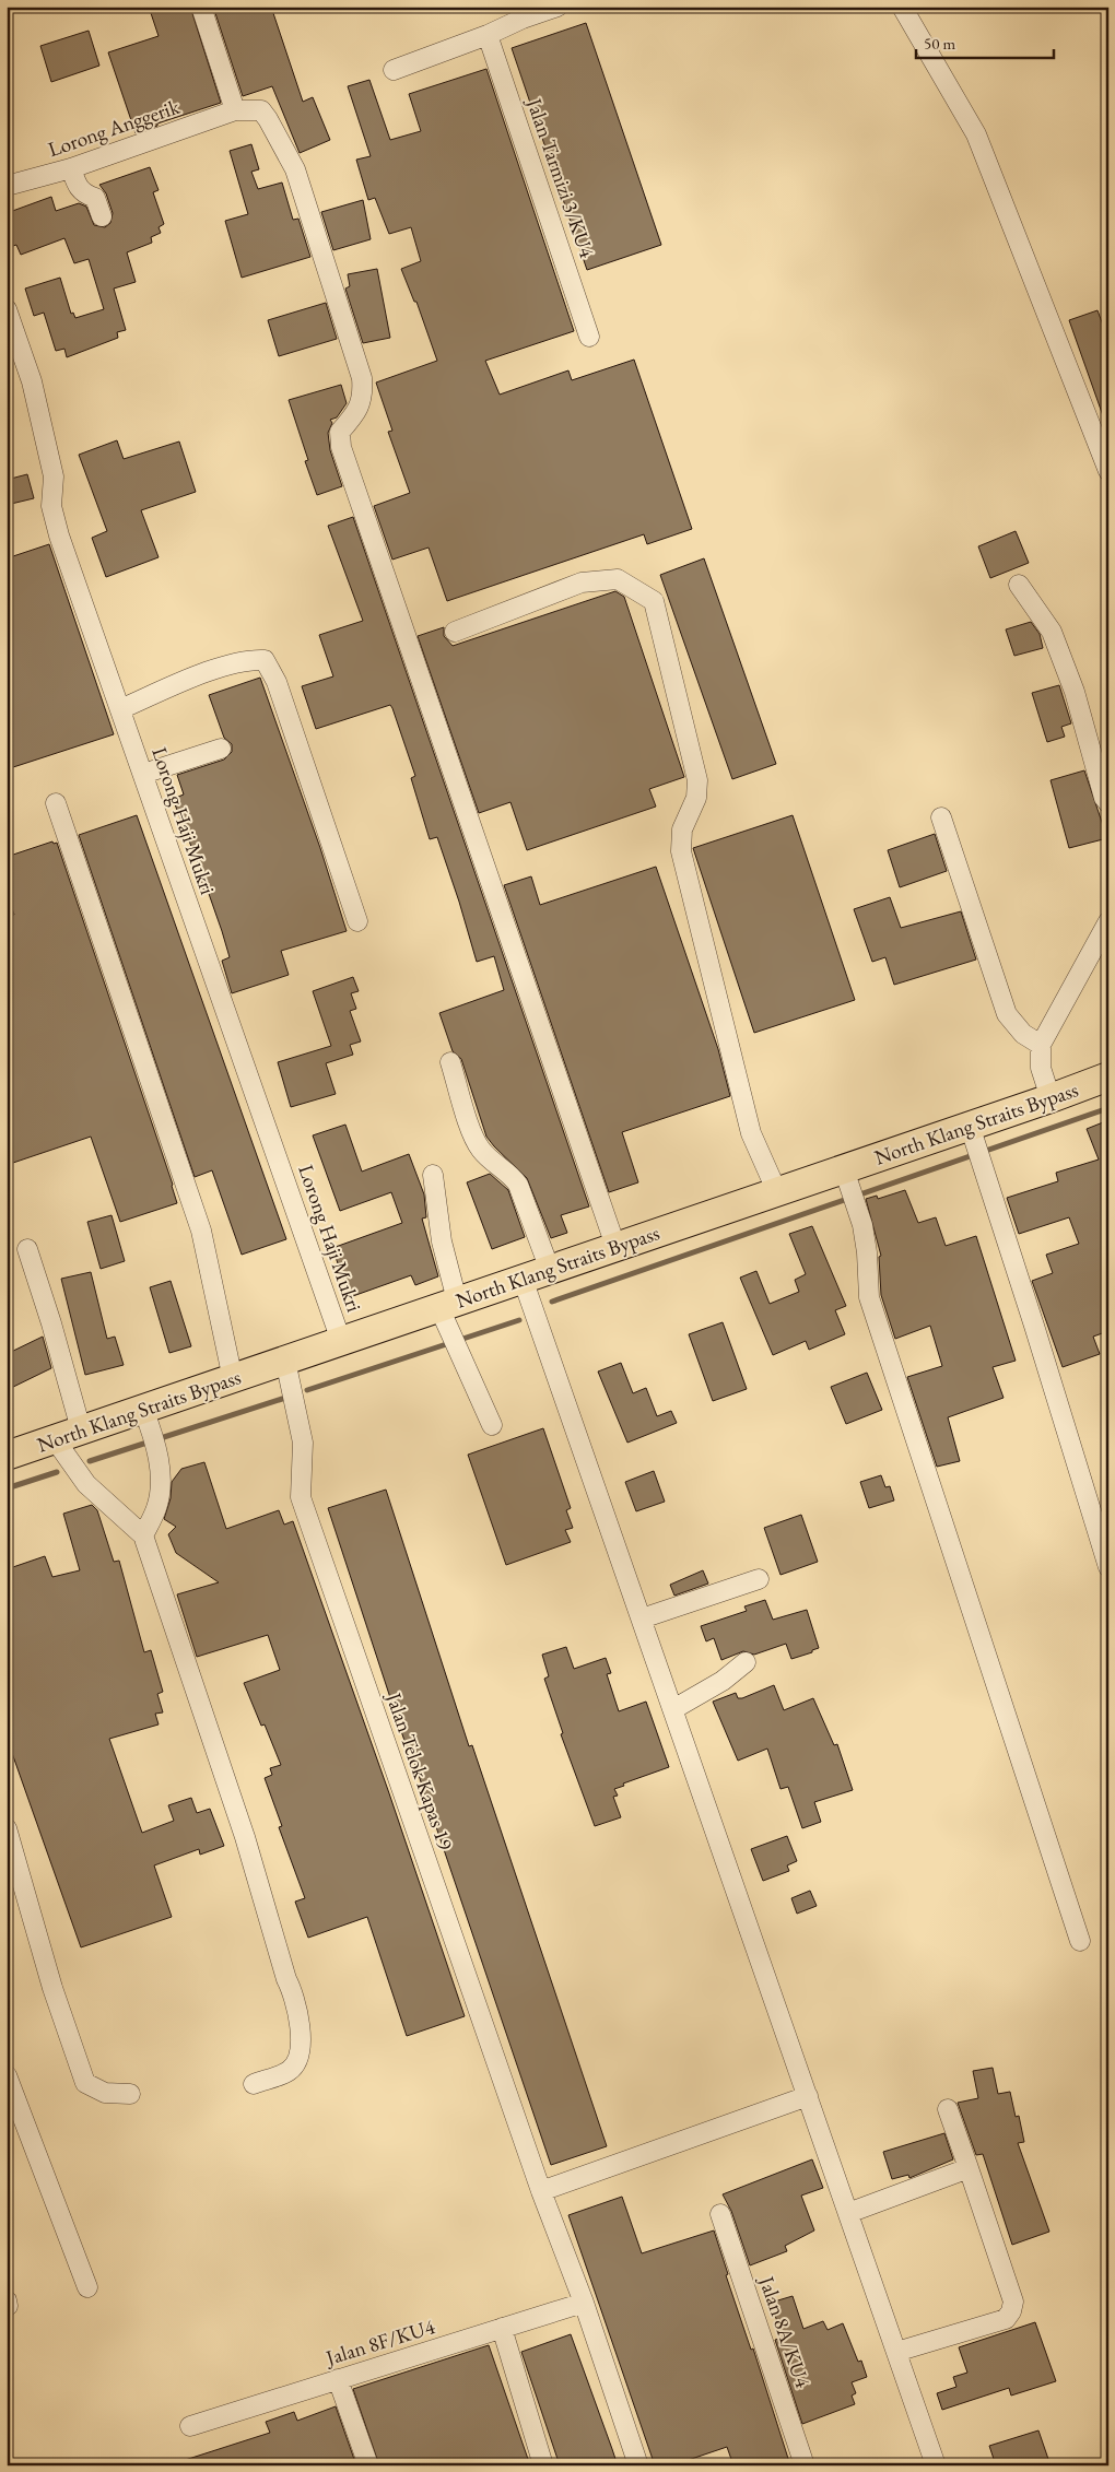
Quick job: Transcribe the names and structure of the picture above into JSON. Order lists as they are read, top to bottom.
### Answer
{
  "streets": {
    "highway": ["North Klang Straits Bypass"],
    "street": [
      "Lorong Anggerik",
      "Jalan Tarmizi 3/KU4",
      "Lorong Haji Mukri",
      "Jalan Telok Kapas 19",
      "Jalan 8A/KU4",
      "Jalan 8F/KU4"
    ]
  },
  "crossings": [
    ["Lorong Haji Mukri", "North Klang Straits Bypass"],
    ["North Klang Straits Bypass", "Jalan Telok Kapas 19"],
    ["Jalan Telok Kapas 19", "Jalan 8F/KU4"]
  ],
  "scale_bar": "50 m"
}
